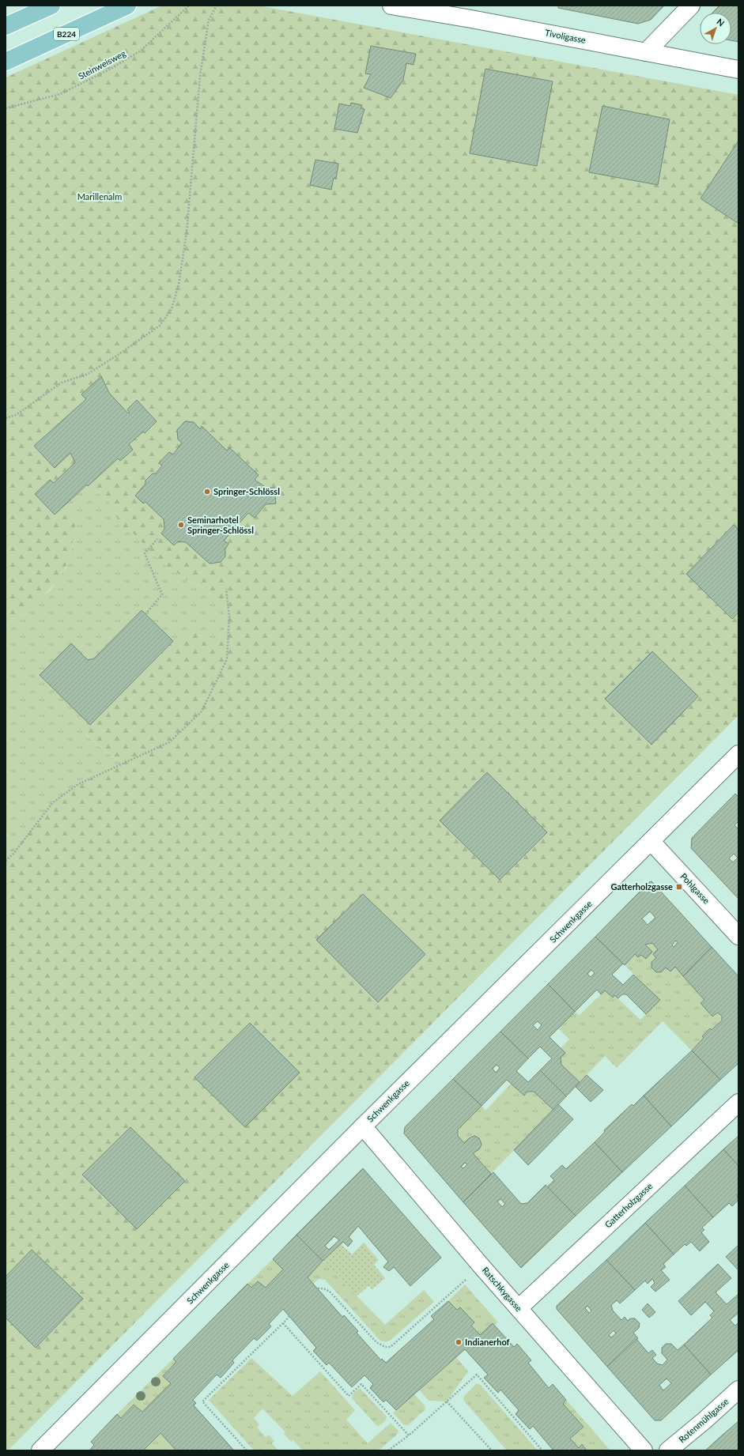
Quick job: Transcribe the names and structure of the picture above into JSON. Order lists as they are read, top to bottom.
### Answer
{
  "streets": {
    "main road": ["B224"],
    "street": [
      "Tivoligasse",
      "Pohlgasse",
      "Schwenkgasse",
      "Gatterholzgasse",
      "Ratschkygasse",
      "Rotenmühlgasse"
    ],
    "path": ["Steinweisweg"]
  },
  "crossings": [
    ["Pohlgasse", "Schwenkgasse"],
    ["Schwenkgasse", "Ratschkygasse"],
    ["Gatterholzgasse", "Ratschkygasse"]
  ],
  "parks": ["Marillenalm"],
  "places": {
    "other": ["Springer-Schlössl", "Seminarhotel Springer-Schlössl", "Indianerhof"],
    "transit": ["Gatterholzgasse"]
  },
  "north": "top right"
}
